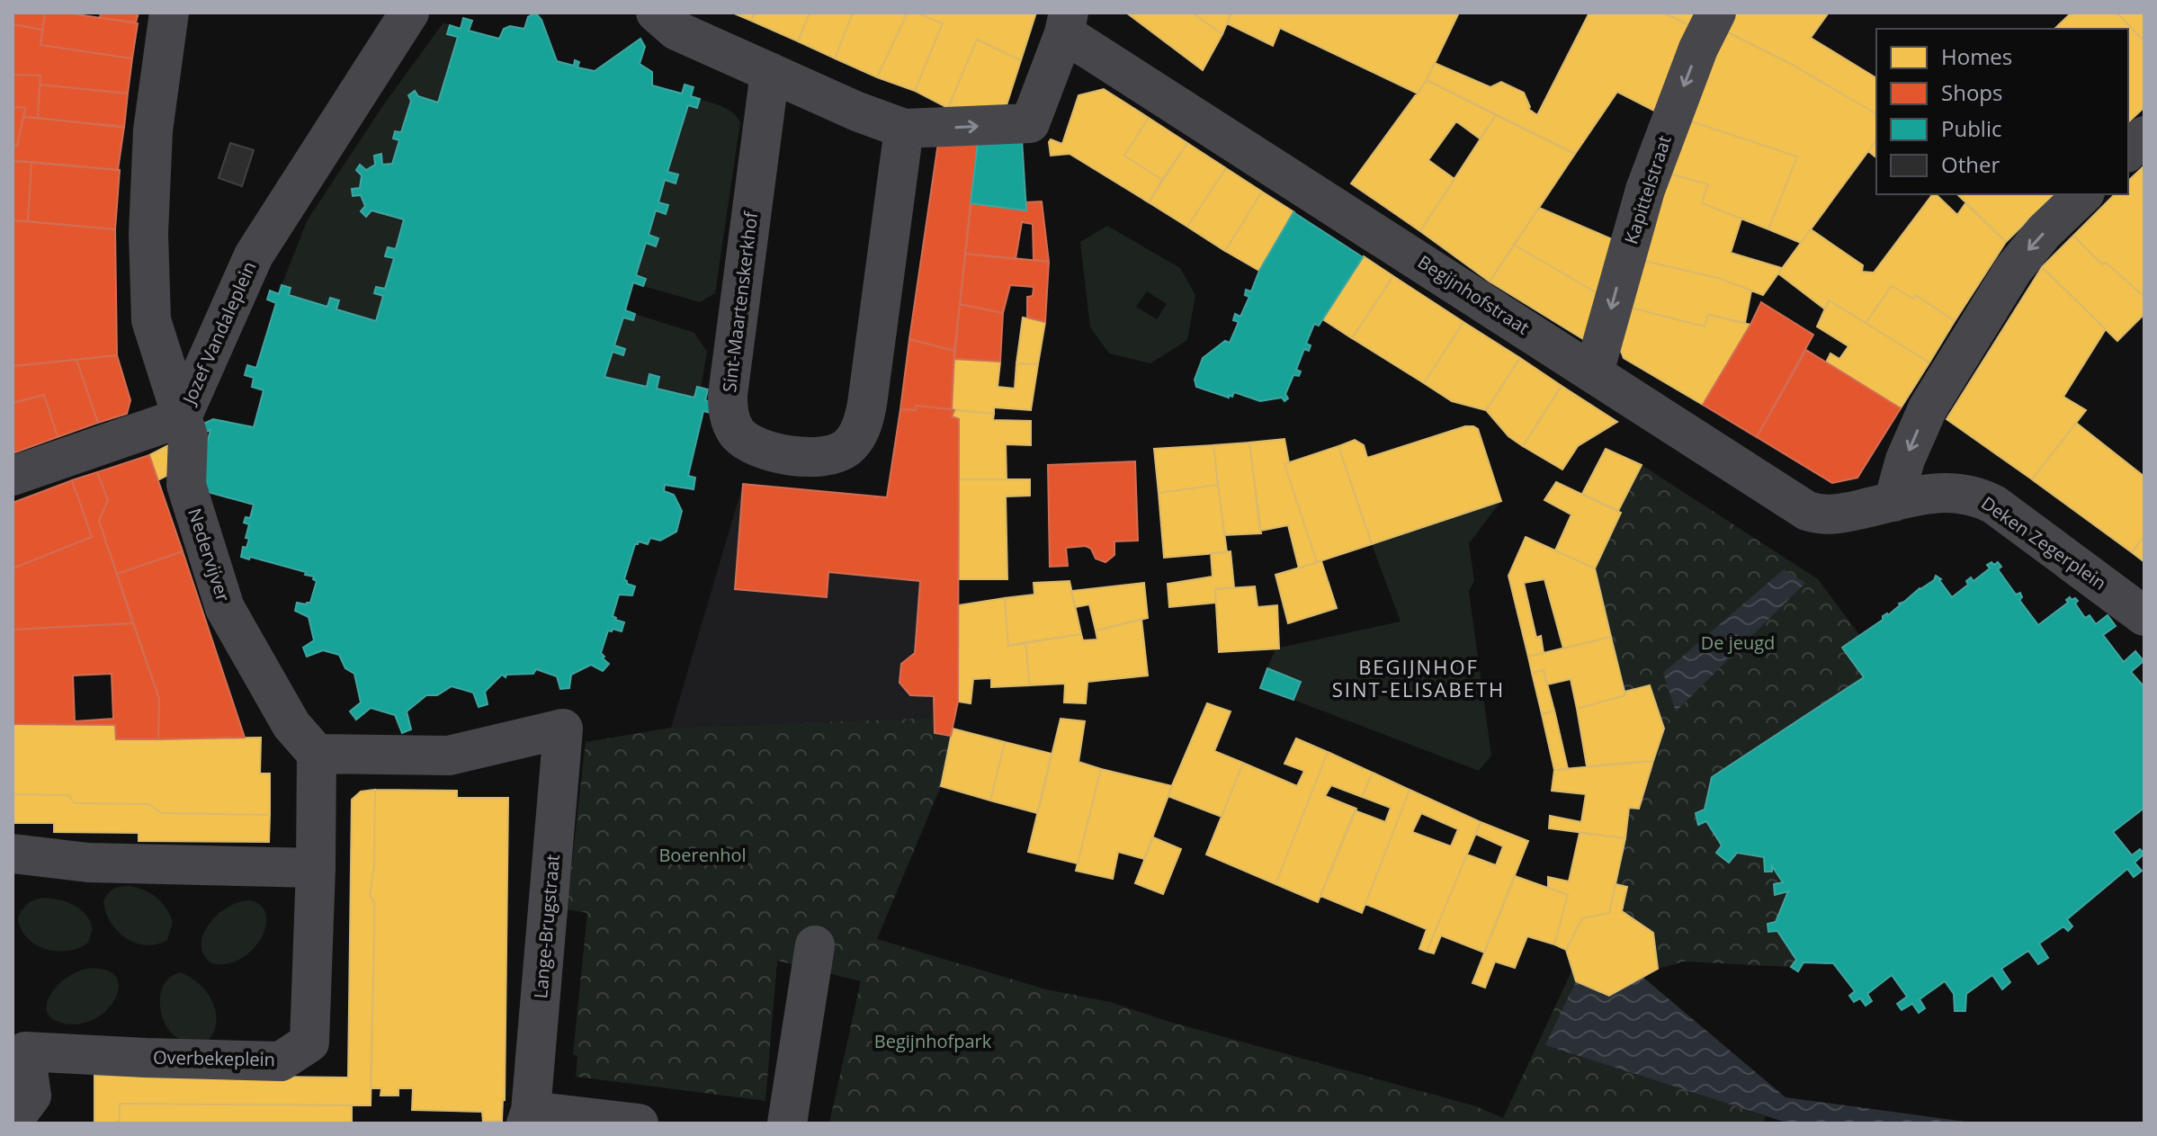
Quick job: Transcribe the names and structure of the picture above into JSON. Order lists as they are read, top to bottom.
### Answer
{
  "streets": {
    "street": [
      "Kapittelstraat",
      "Begijnhofstraat",
      "Sint-Maartenskerkhof",
      "Jozef Vandaleplein",
      "Deken Zegerplein",
      "Nedervijver",
      "Lange-Brugstraat",
      "Overbekeplein"
    ]
  },
  "crossings": [
    ["Kapittelstraat", "Begijnhofstraat"],
    ["Begijnhofstraat", "Deken Zegerplein"],
    ["Jozef Vandaleplein", "Nedervijver"],
    ["Nedervijver", "Lange-Brugstraat"],
    ["Nedervijver", "Overbekeplein"],
    ["Lange-Brugstraat", "Overbekeplein"]
  ],
  "districts": ["BEGIJNHOF SINT-ELISABETH"],
  "parks": ["De jeugd", "Boerenhol", "Begijnhofpark"],
  "legend": [
    "Homes",
    "Shops",
    "Public",
    "Other"
  ]
}
